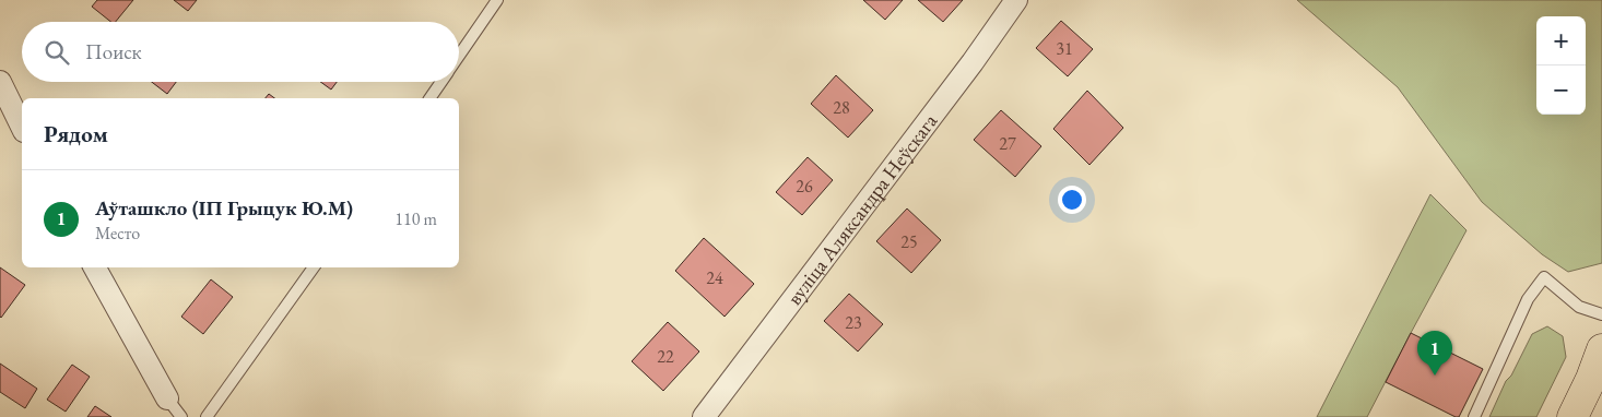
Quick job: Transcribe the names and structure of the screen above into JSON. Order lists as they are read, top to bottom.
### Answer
{
  "streets": {
    "street": ["вуліца Аляксандра Неўскага"]
  },
  "house_numbers": [
    "31",
    "28",
    "27",
    "26",
    "25",
    "24",
    "23",
    "22"
  ],
  "page": {
    "map_buttons": ["+", "−"],
    "search": "Поиск",
    "heading": "Рядом",
    "list": [
      {
        "mark": "1",
        "name": "Аўташкло (ІП Грыцук Ю.М)",
        "note": "Место",
        "value": "110 m"
      }
    ],
    "pins": "1"
  }
}
